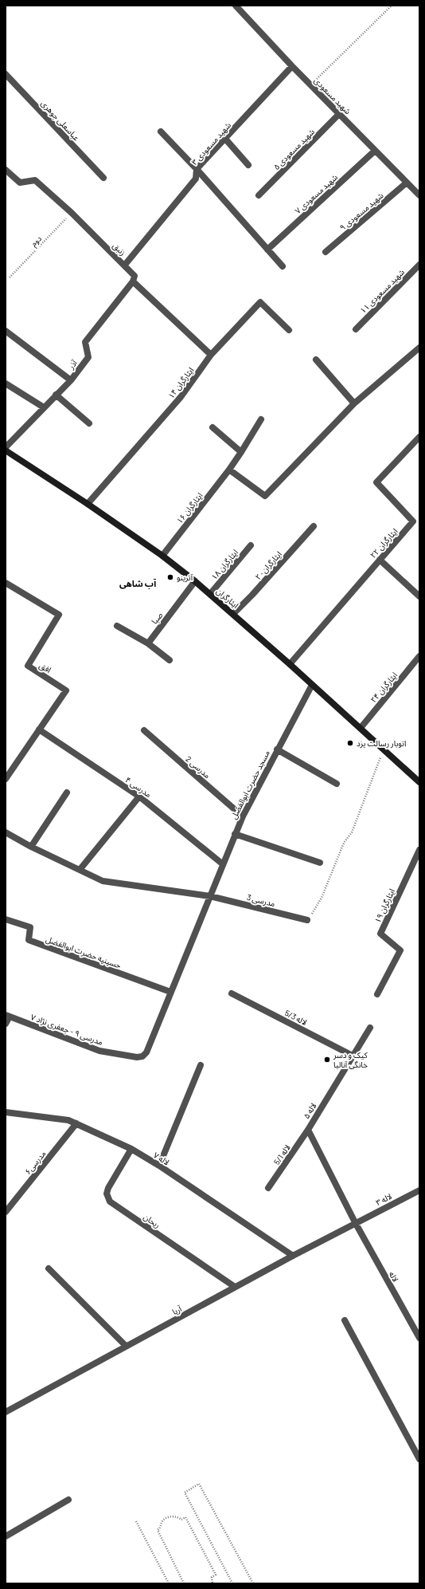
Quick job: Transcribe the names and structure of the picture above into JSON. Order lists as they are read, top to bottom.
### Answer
{
  "streets": {
    "main road": ["ایثارگران"],
    "street": [
      "شهید مسعودی",
      "عباسعلی جوهری",
      "شهید مسعودی ۳",
      "شهید مسعودی ۵",
      "شهید مسعودی ۷",
      "شهید مسعودی ۹",
      "زنبق",
      "شهید مسعودی ۱۱",
      "آذر",
      "ایثارگران ۱۴",
      "ایثارگران ۱۶",
      "ایثارگران ۲۲",
      "ایثارگران ۱۸",
      "۲۰ایثارگران",
      "صبا",
      "افق",
      "ایثارگران ۲۴",
      "مدرسی 2",
      "مسجد حضرت ابوالفضل",
      "مدرسی ۴",
      "مدرسی 3",
      "ایثارگران ۱‍۹",
      "حسینیه حضرت ابوالفضل",
      "لاله 5/3",
      "مدرسی ۹ - جعفری نژاد ۷",
      "لاله ۵",
      "لاله 5/1",
      "لاله ۷",
      "مدرسی۶",
      "لاله ۳",
      "ریحان",
      "لاله",
      "آریا"
    ],
    "path": ["دوم"]
  },
  "crossings": [
    ["شهید مسعودی", "شهید مسعودی ۳"],
    ["شهید مسعودی", "شهید مسعودی ۵"],
    ["شهید مسعودی", "شهید مسعودی ۷"],
    ["شهید مسعودی", "شهید مسعودی ۹"],
    ["شهید مسعودی ۳", "زنبق"],
    ["دوم", "زنبق"],
    ["زنبق", "آذر"],
    ["زنبق", "ایثارگران ۱۴"],
    ["ایثارگران ۱۴", "ایثارگران"],
    ["ایثارگران ۱۶", "ایثارگران"],
    ["ایثارگران ۲۲", "ایثارگران"],
    ["ایثارگران ۱۸", "ایثارگران"],
    ["۲۰ایثارگران", "ایثارگران"],
    ["ایثارگران", "صبا"],
    ["ایثارگران", "ایثارگران ۲۴"],
    ["ایثارگران", "مسجد حضرت ابوالفضل"],
    ["افق", "مدرسی ۴"],
    ["مدرسی 2", "مسجد حضرت ابوالفضل"],
    ["مسجد حضرت ابوالفضل", "مدرسی ۴"],
    ["مسجد حضرت ابوالفضل", "مدرسی 3"],
    ["مسجد حضرت ابوالفضل", "حسینیه حضرت ابوالفضل"],
    ["مسجد حضرت ابوالفضل", "مدرسی ۹ - جعفری نژاد ۷"],
    ["لاله 5/3", "لاله ۵"],
    ["لاله ۵", "لاله 5/1"],
    ["لاله ۵", "لاله ۳"],
    ["لاله ۵", "لاله"],
    ["لاله ۵", "آریا"],
    ["لاله ۷", "مدرسی۶"],
    ["لاله ۷", "ریحان"],
    ["لاله ۷", "آریا"],
    ["لاله ۳", "لاله"],
    ["لاله ۳", "آریا"],
    ["ریحان", "آریا"],
    ["لاله", "آریا"]
  ],
  "districts": ["آب شاهی"],
  "places": ["آترینو", "اتوبار رسالت یزد", "کیک و دسر خانگی آنالیا"]
}
